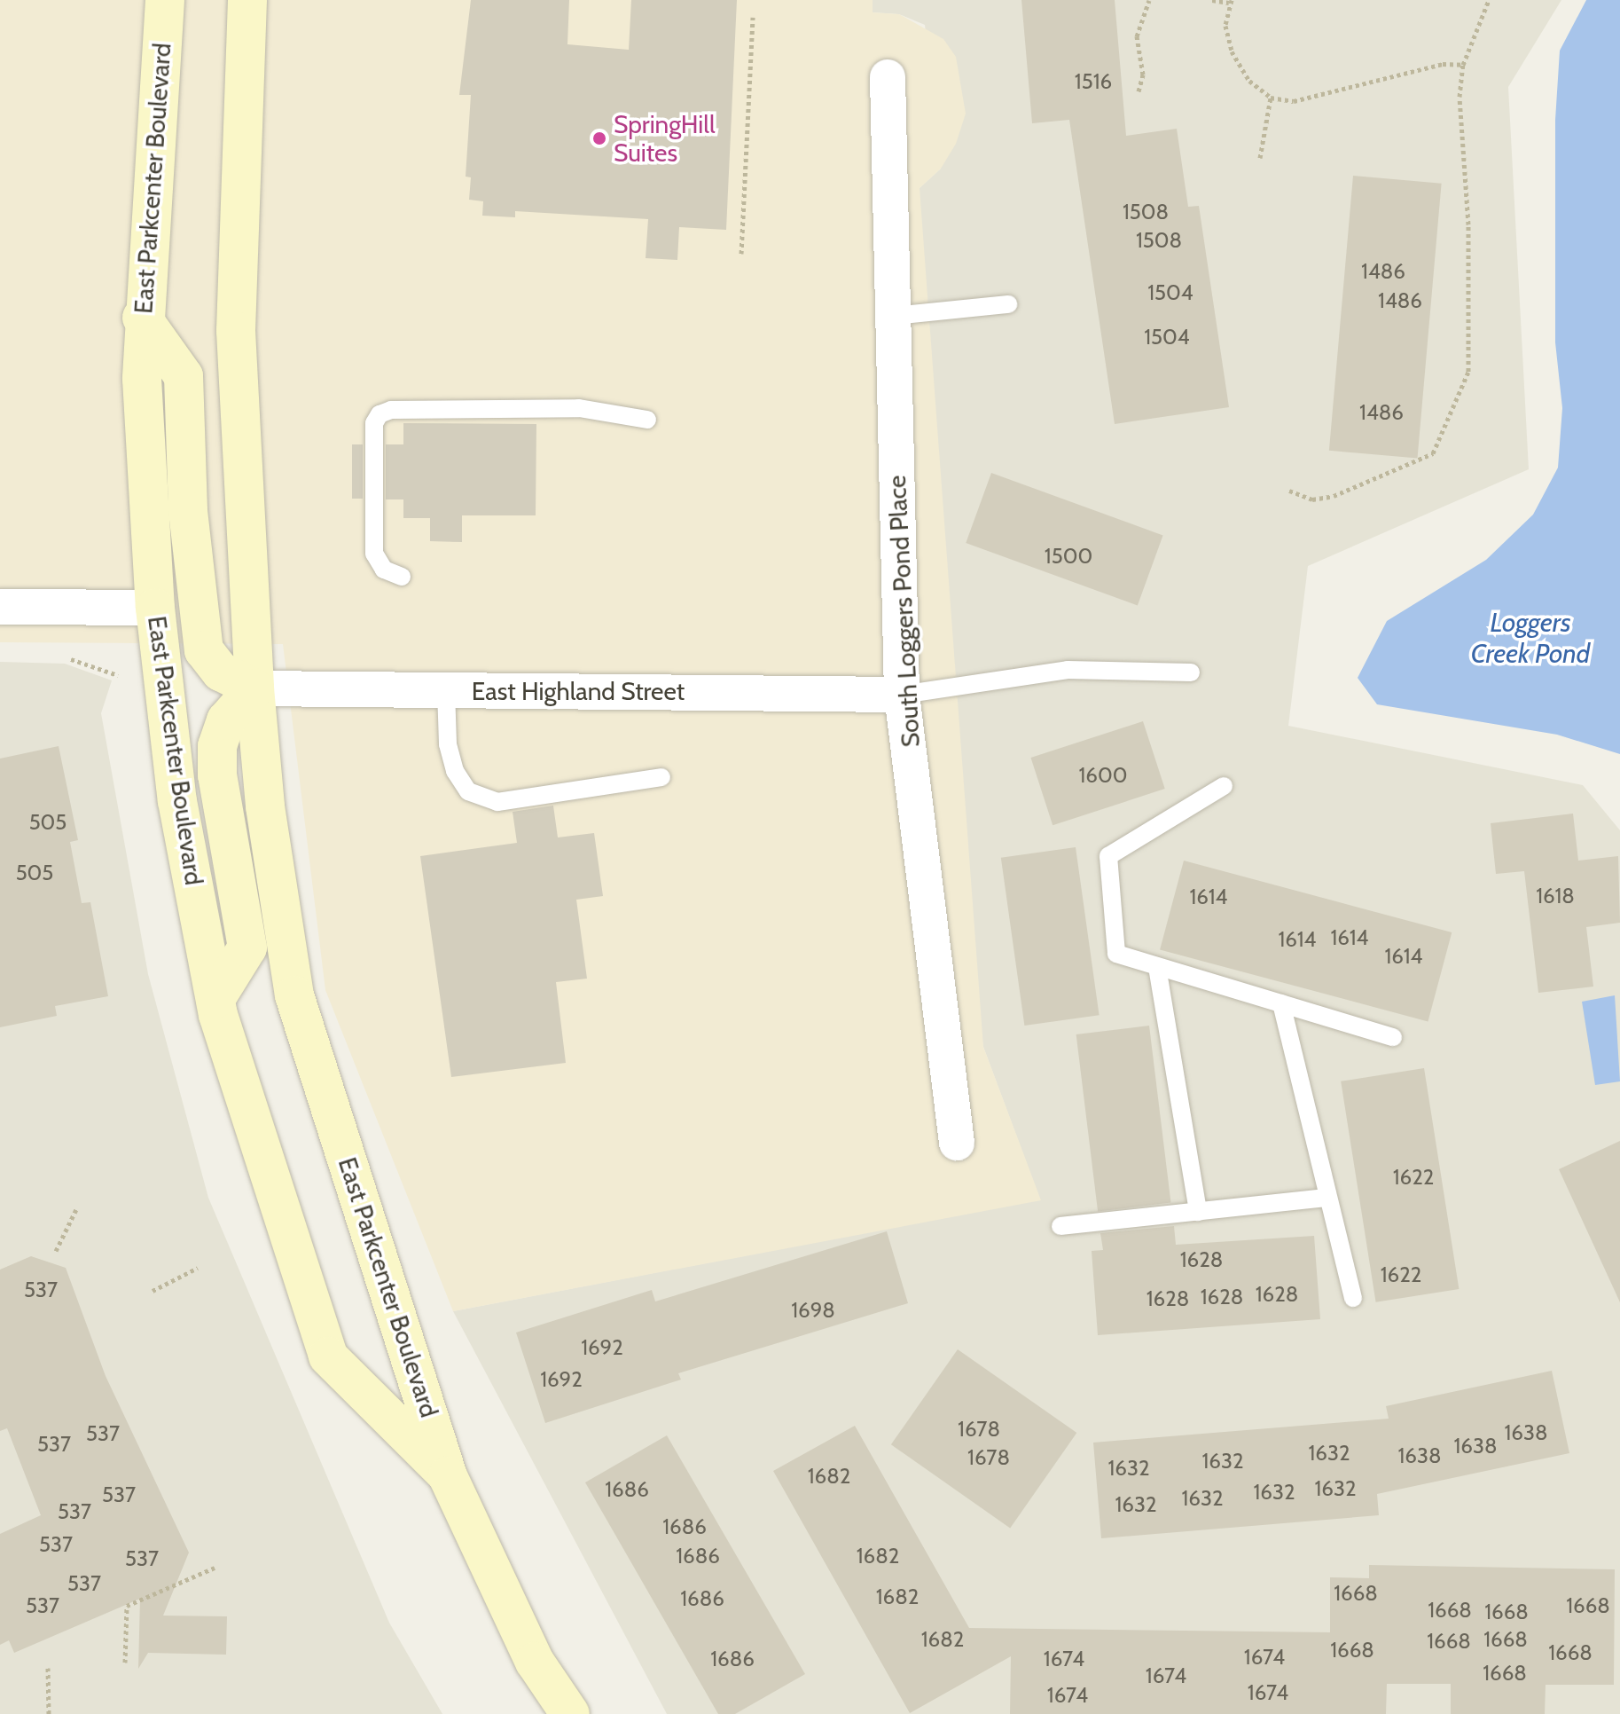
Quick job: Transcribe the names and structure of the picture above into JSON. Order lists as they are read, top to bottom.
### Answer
{
  "streets": {
    "main road": ["East Parkcenter Boulevard"],
    "street": ["South Loggers Pond Place", "East Highland Street"]
  },
  "crossings": [
    ["East Parkcenter Boulevard", "East Highland Street"],
    ["South Loggers Pond Place", "East Highland Street"]
  ],
  "water": ["Loggers Creek Pond"],
  "places": ["SpringHill Suites"],
  "house_numbers": [
    "1516",
    "1508",
    "1508",
    "1486",
    "1504",
    "1486",
    "1504",
    "1486",
    "1500",
    "1600",
    "505",
    "505",
    "1618",
    "1614",
    "1614",
    "1614",
    "1614",
    "1622",
    "1628",
    "1622",
    "537",
    "1628",
    "1628",
    "1628",
    "1698",
    "1692",
    "1692",
    "1678",
    "1638",
    "537",
    "537",
    "1638",
    "1632",
    "1638",
    "1678",
    "1632",
    "1632",
    "1682",
    "1632",
    "1686",
    "1632",
    "537",
    "1632",
    "1632",
    "537",
    "1686",
    "537",
    "1686",
    "1682",
    "537",
    "537",
    "1668",
    "1682",
    "1686",
    "537",
    "1668",
    "1668",
    "1668",
    "1682",
    "1668",
    "1668",
    "1668",
    "1668",
    "1674",
    "1686",
    "1674",
    "1668",
    "1674",
    "1674",
    "1674"
  ]
}
